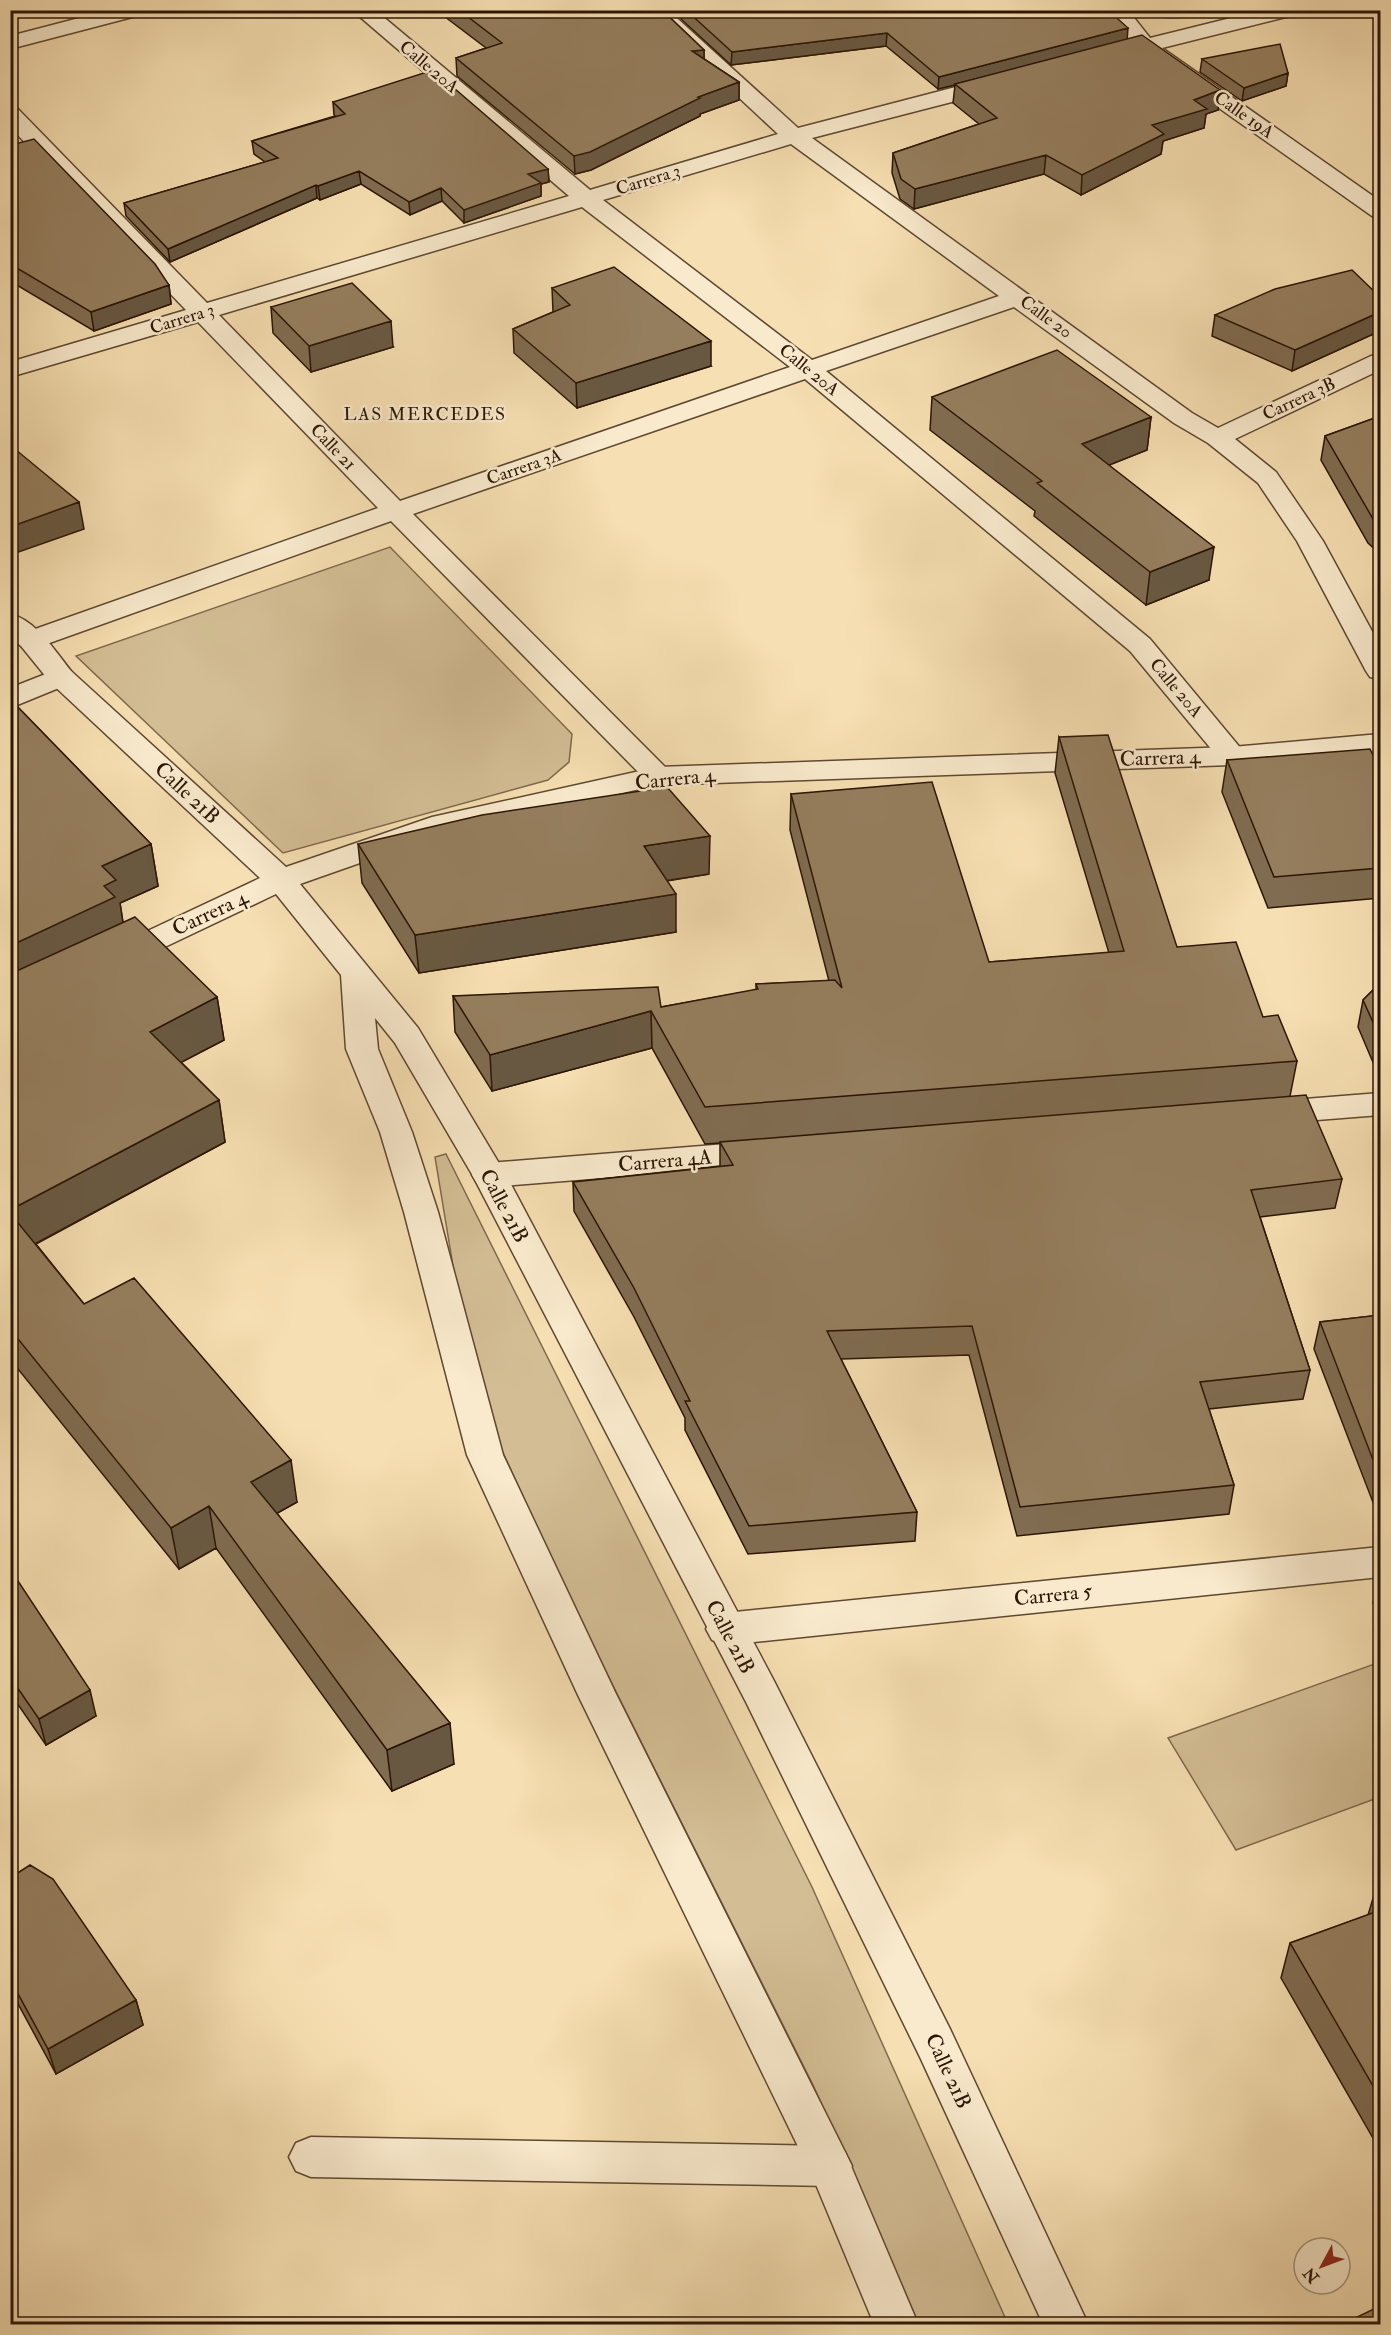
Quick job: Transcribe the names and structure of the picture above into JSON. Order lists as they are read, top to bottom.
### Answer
{
  "streets": {
    "street": [
      "Calle 20A",
      "Calle 19A",
      "Carrera 3",
      "Calle 20",
      "Carrera 3B",
      "Calle 21",
      "Carrera 3A",
      "Carrera 4",
      "Calle 21B",
      "Carrera 4A",
      "Carrera 5"
    ]
  },
  "crossings": [
    ["Calle 20A", "Carrera 3"],
    ["Calle 20A", "Carrera 3A"],
    ["Calle 20A", "Carrera 4"],
    ["Carrera 3", "Calle 20"],
    ["Carrera 3", "Calle 21"],
    ["Calle 20", "Carrera 3B"],
    ["Calle 20", "Carrera 3A"],
    ["Calle 21", "Carrera 3A"],
    ["Calle 21", "Carrera 4"],
    ["Carrera 3A", "Calle 21B"],
    ["Carrera 4", "Calle 21B"],
    ["Calle 21B", "Carrera 4A"],
    ["Calle 21B", "Carrera 5"]
  ],
  "districts": ["LAS MERCEDES"],
  "north": "bottom left"
}
